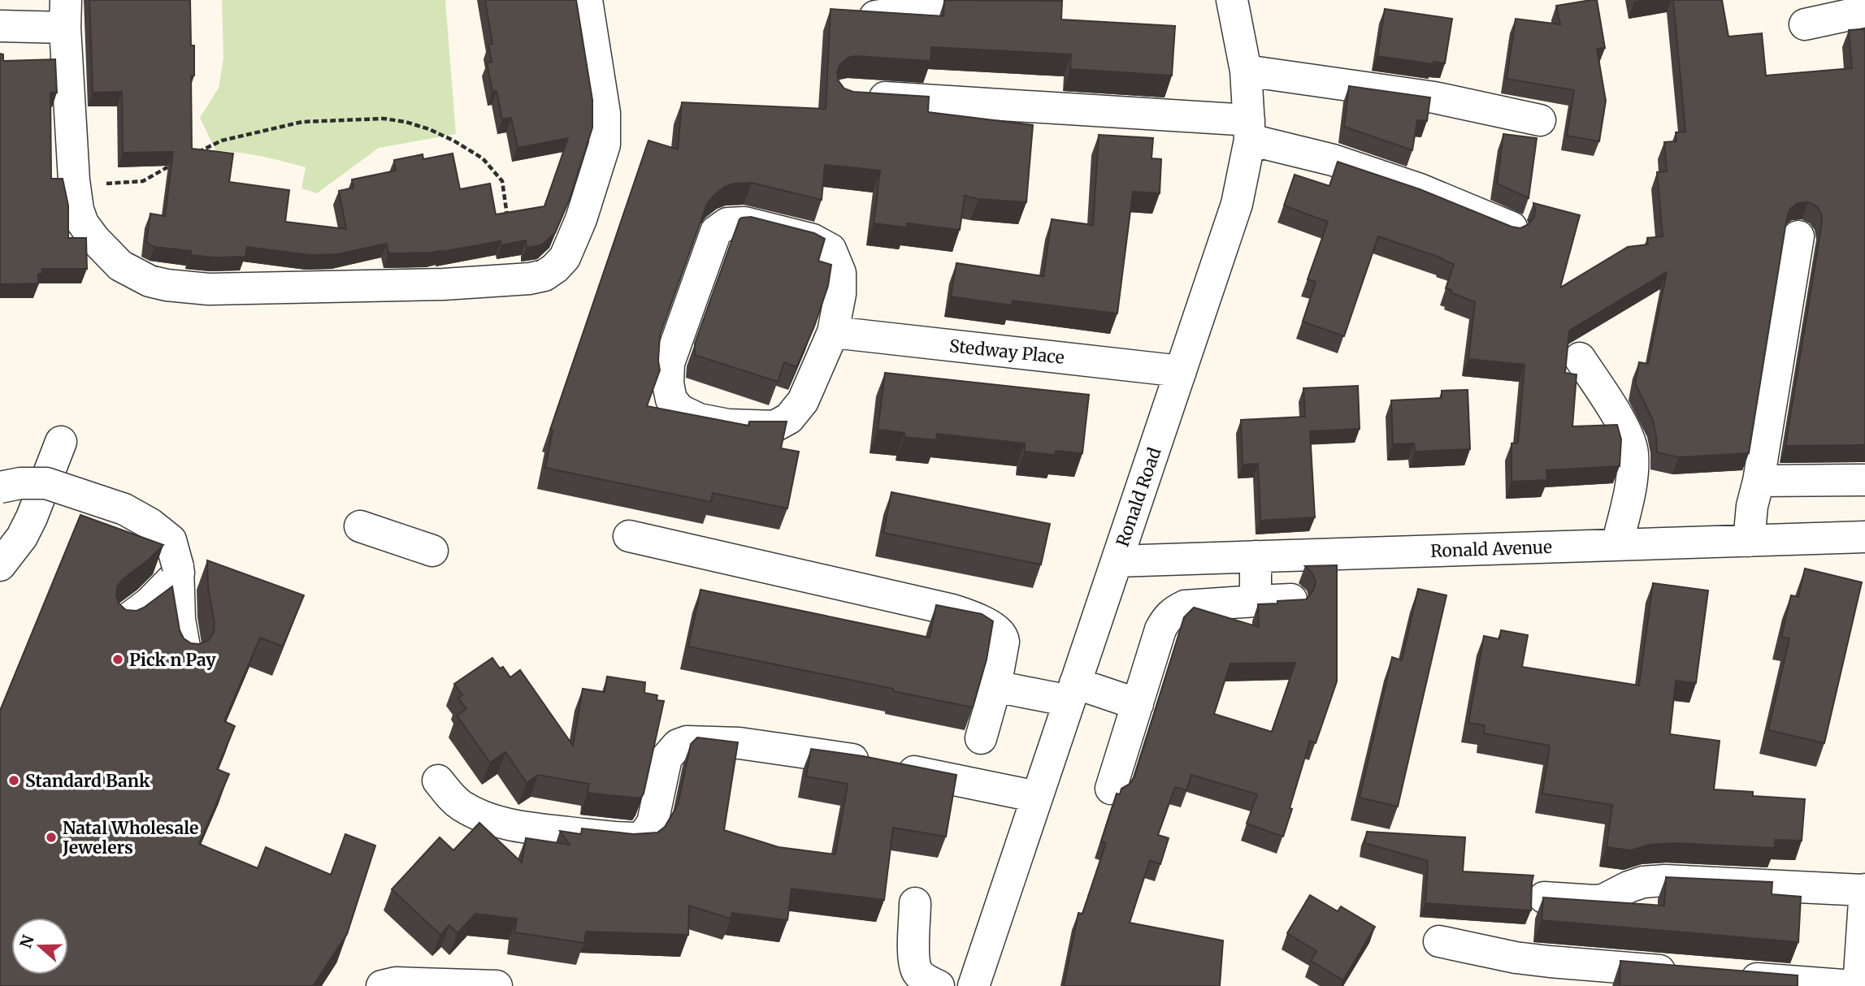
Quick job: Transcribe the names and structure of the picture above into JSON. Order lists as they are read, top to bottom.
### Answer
{
  "streets": {
    "street": ["Stedway Place", "Ronald Road", "Ronald Avenue"]
  },
  "crossings": [
    ["Stedway Place", "Ronald Road"],
    ["Ronald Road", "Ronald Avenue"]
  ],
  "places": ["Pick n Pay", "Standard Bank", "Natal Wholesale Jewelers"],
  "north": "left"
}
